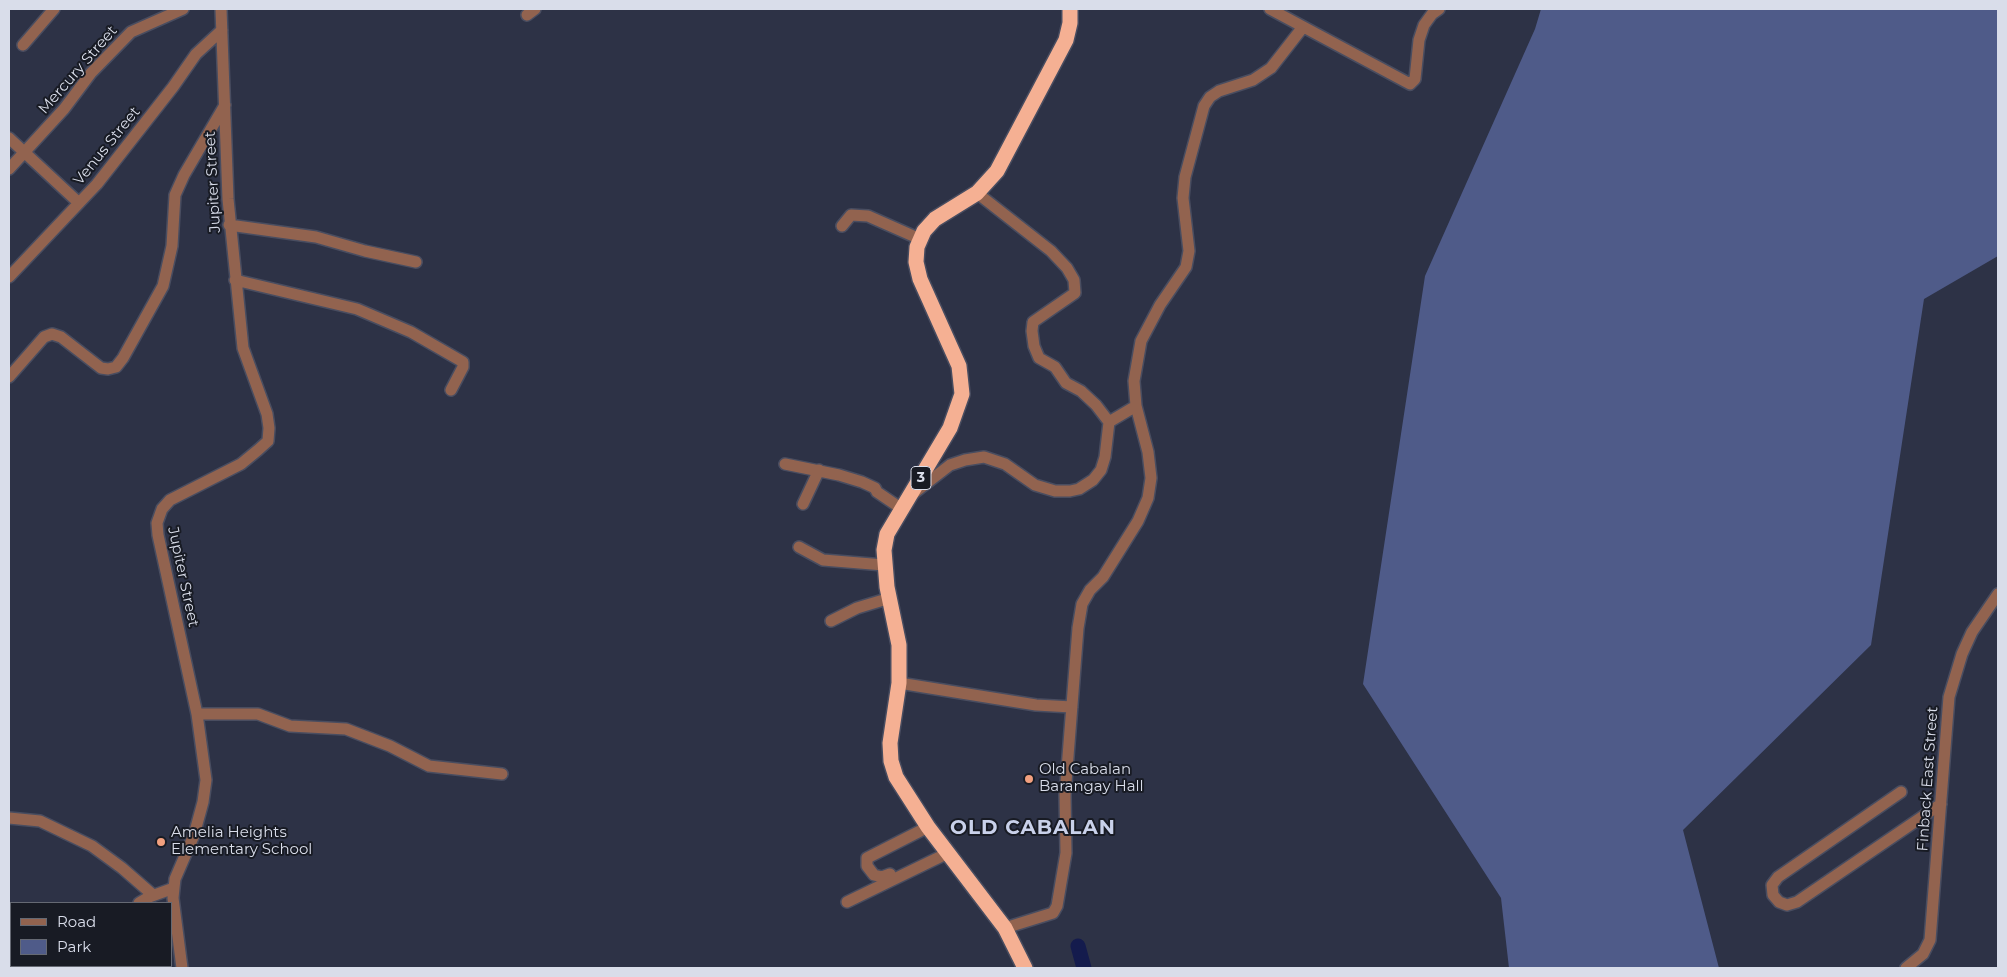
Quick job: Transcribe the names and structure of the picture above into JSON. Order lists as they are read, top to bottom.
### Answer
{
  "streets": {
    "highway": ["3"],
    "street": [
      "Mercury Street",
      "Venus Street",
      "Jupiter Street",
      "Finback East Street"
    ]
  },
  "crossings": [
    ["Venus Street", "Jupiter Street"]
  ],
  "districts": ["OLD CABALAN"],
  "places": ["Old Cabalan Barangay Hall", "Amelia Heights Elementary School"],
  "legend": ["Road", "Park"]
}
